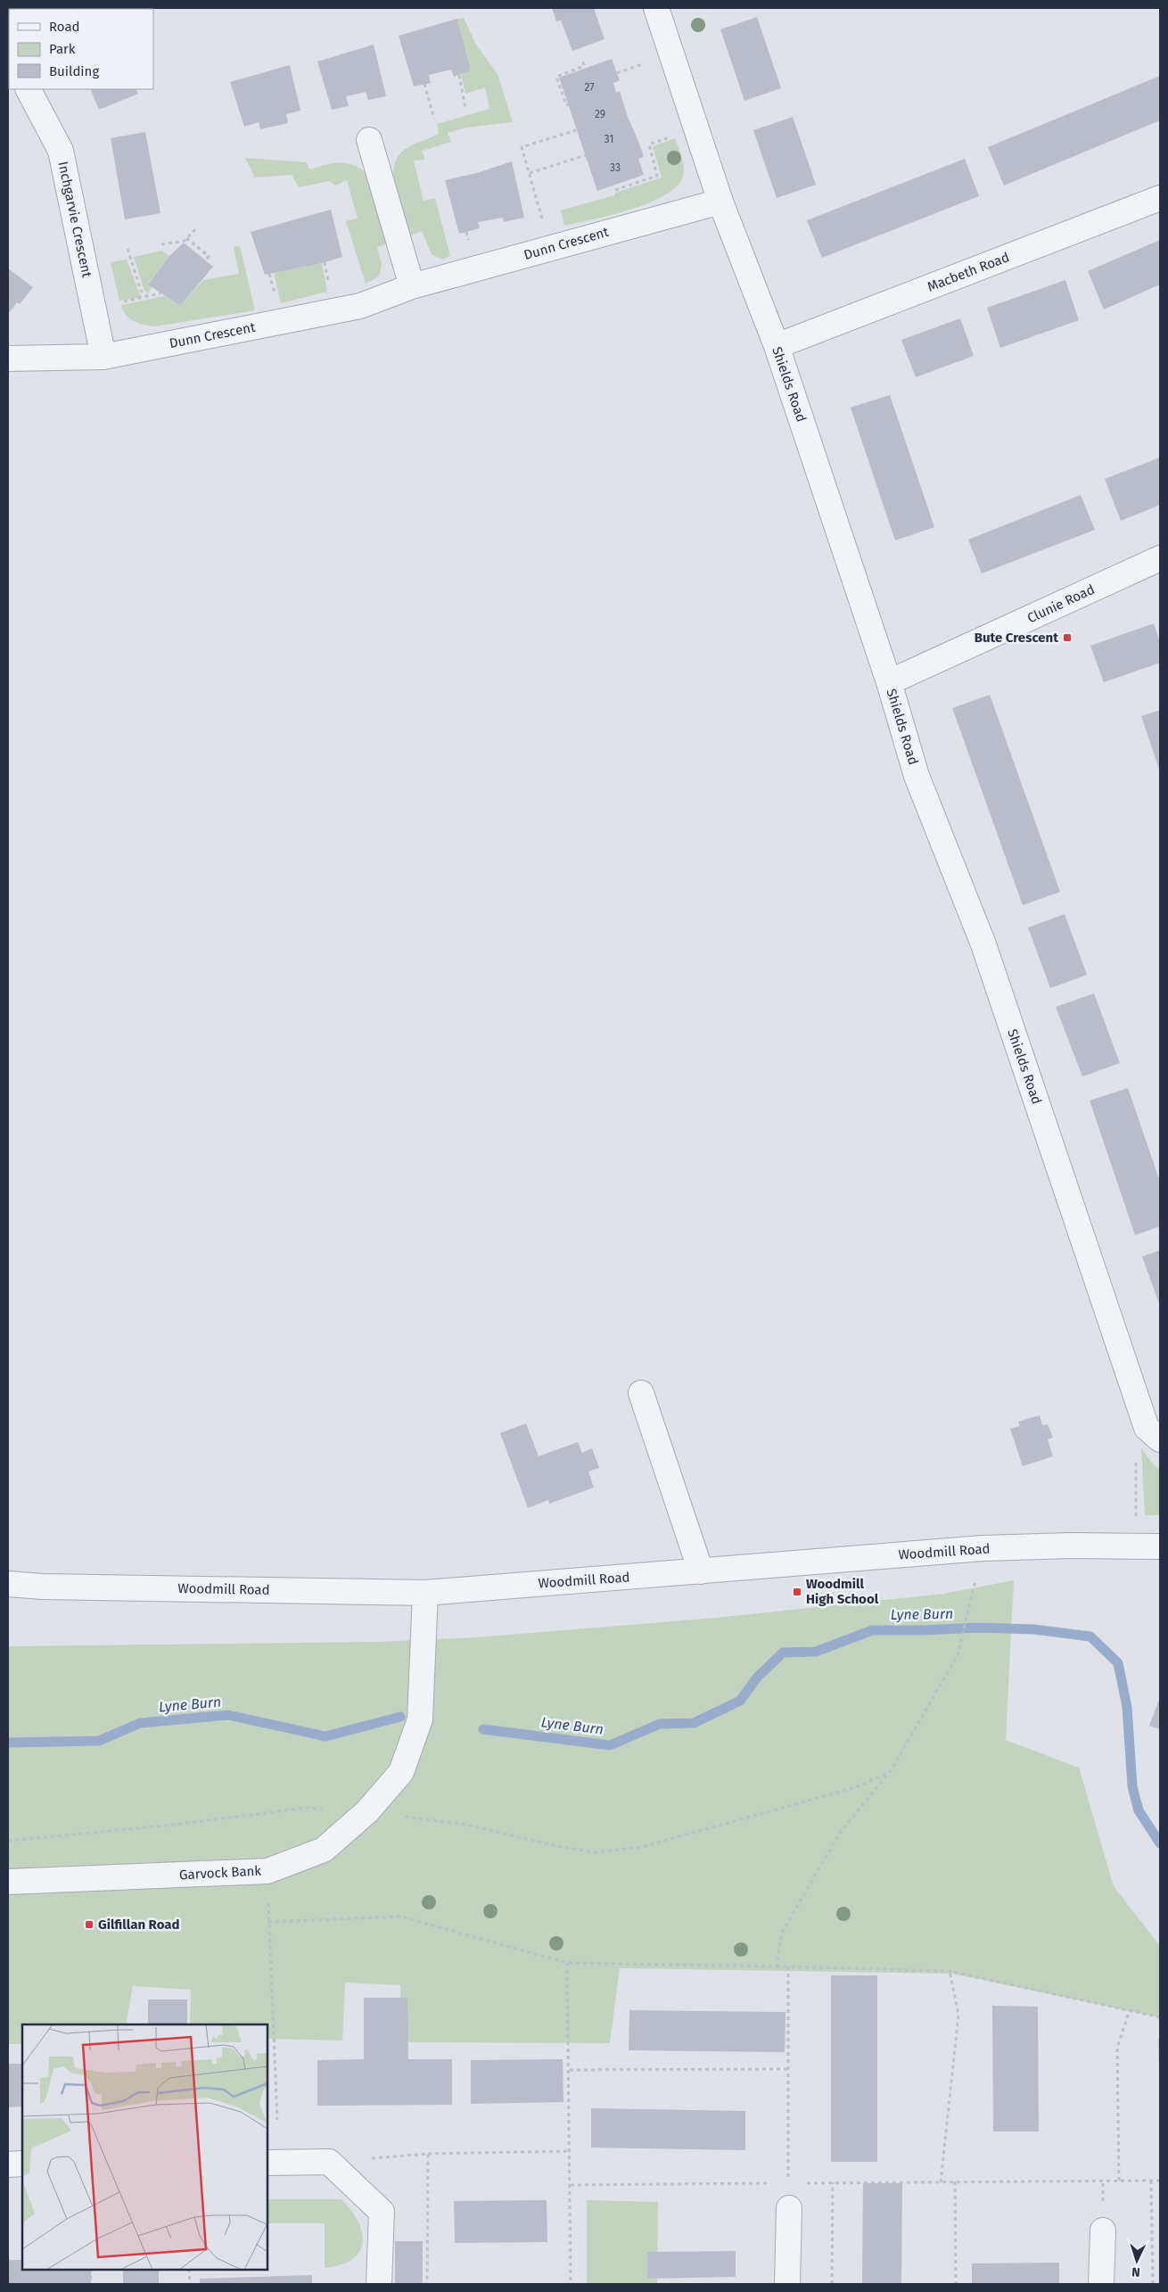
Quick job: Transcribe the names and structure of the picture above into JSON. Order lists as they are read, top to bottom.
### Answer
{
  "streets": {
    "street": [
      "Inchgarvie Crescent",
      "Dunn Crescent",
      "Macbeth Road",
      "Shields Road",
      "Clunie Road",
      "Woodmill Road",
      "Garvock Bank"
    ]
  },
  "crossings": [
    ["Inchgarvie Crescent", "Dunn Crescent"],
    ["Dunn Crescent", "Shields Road"],
    ["Macbeth Road", "Shields Road"],
    ["Shields Road", "Clunie Road"],
    ["Woodmill Road", "Garvock Bank"]
  ],
  "water": ["Lyne Burn"],
  "places": {
    "transit": ["Bute Crescent", "Woodmill High School", "Gilfillan Road"]
  },
  "house_numbers": [
    "27",
    "29",
    "31",
    "33"
  ],
  "legend": ["Road", "Park", "Building"],
  "north": "bottom"
}
